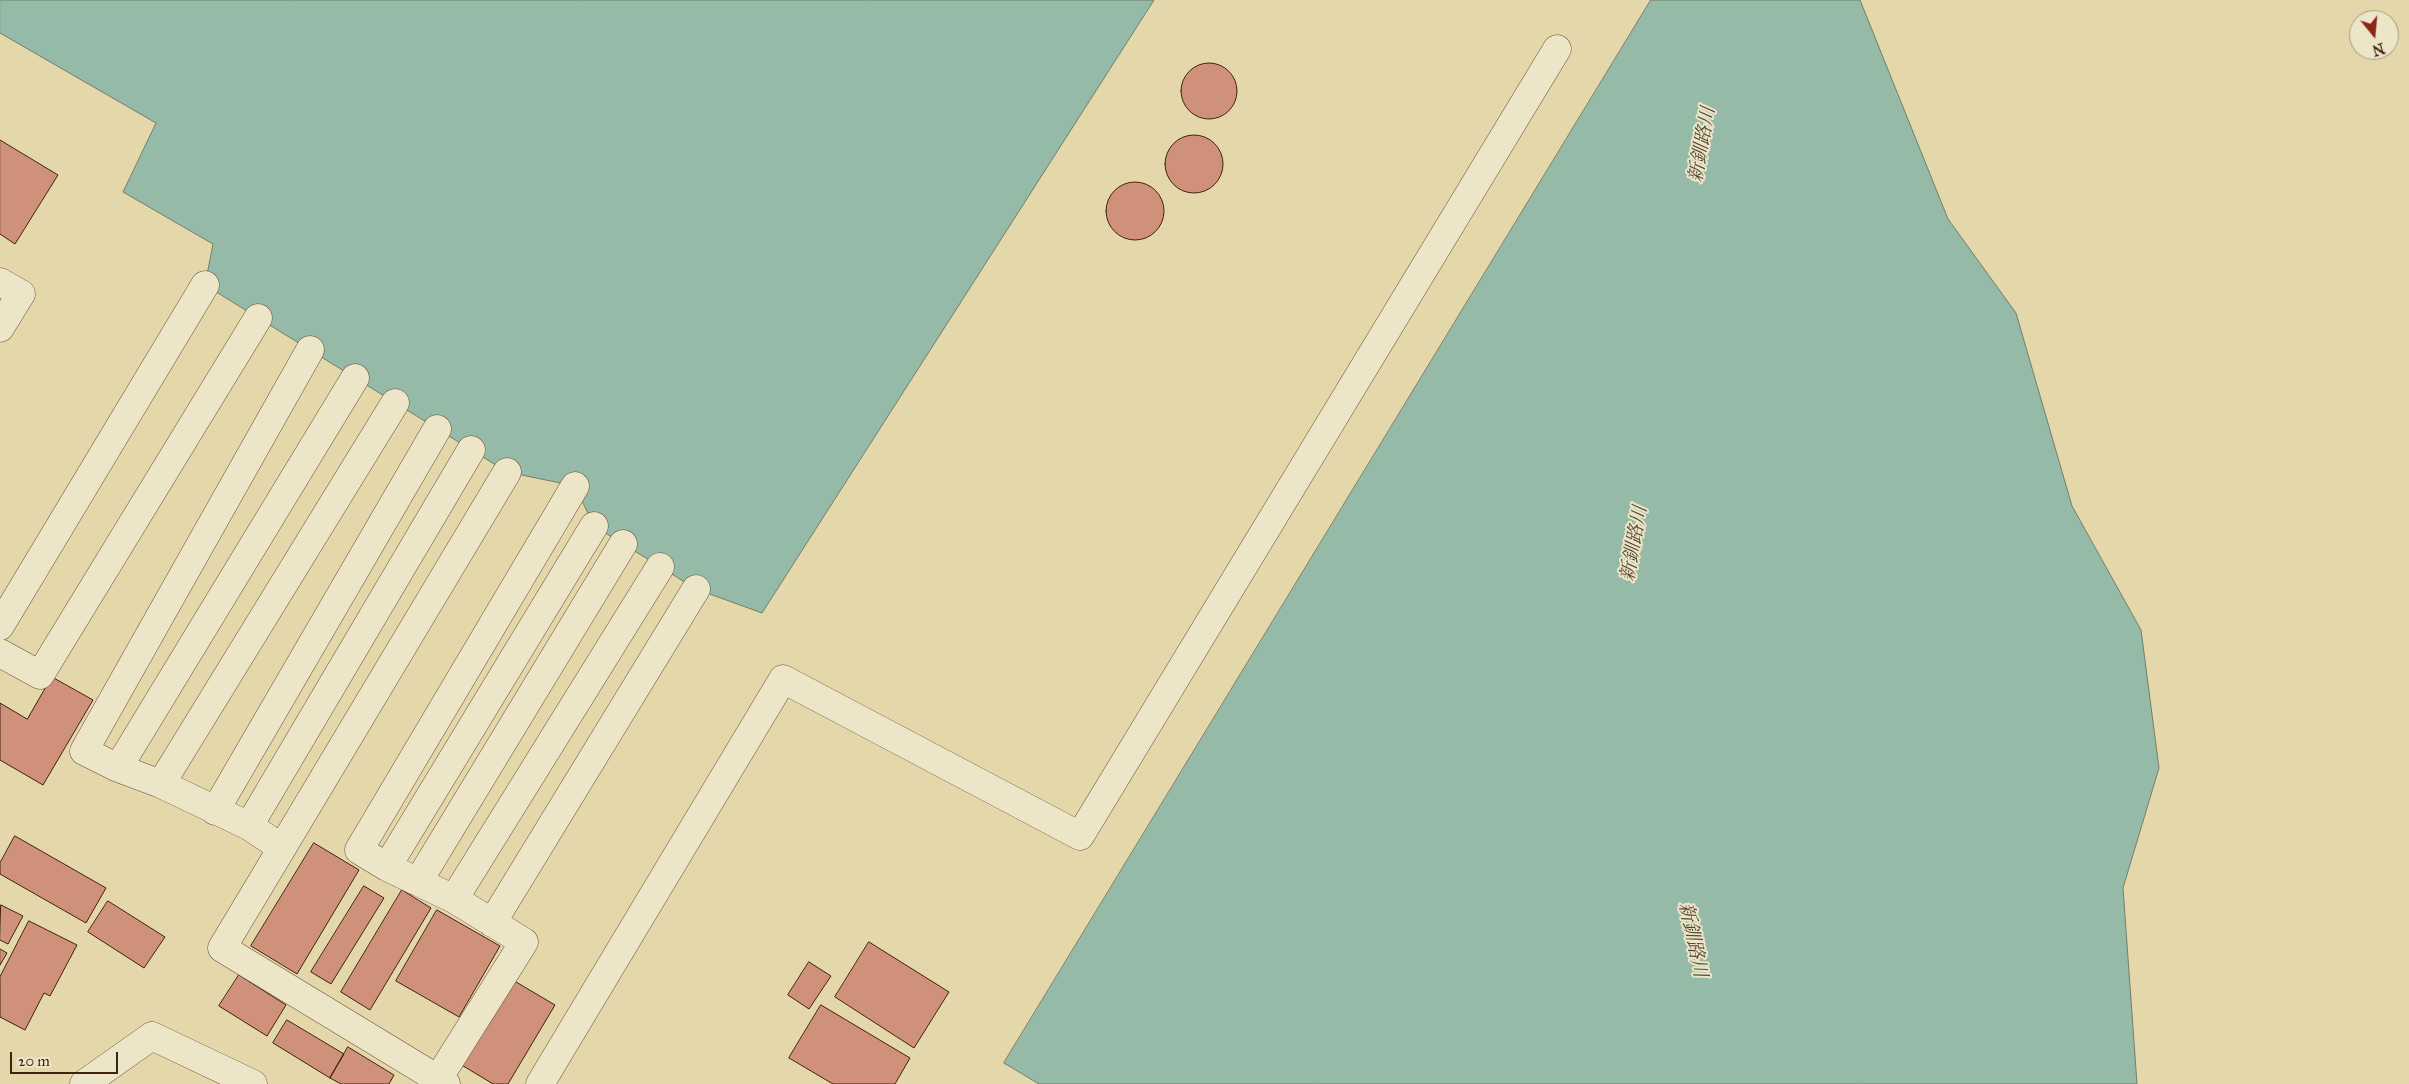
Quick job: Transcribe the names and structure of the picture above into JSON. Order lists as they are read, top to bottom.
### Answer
{
  "water": ["新釧路川"],
  "scale_bar": "20 m",
  "north": "bottom"
}
